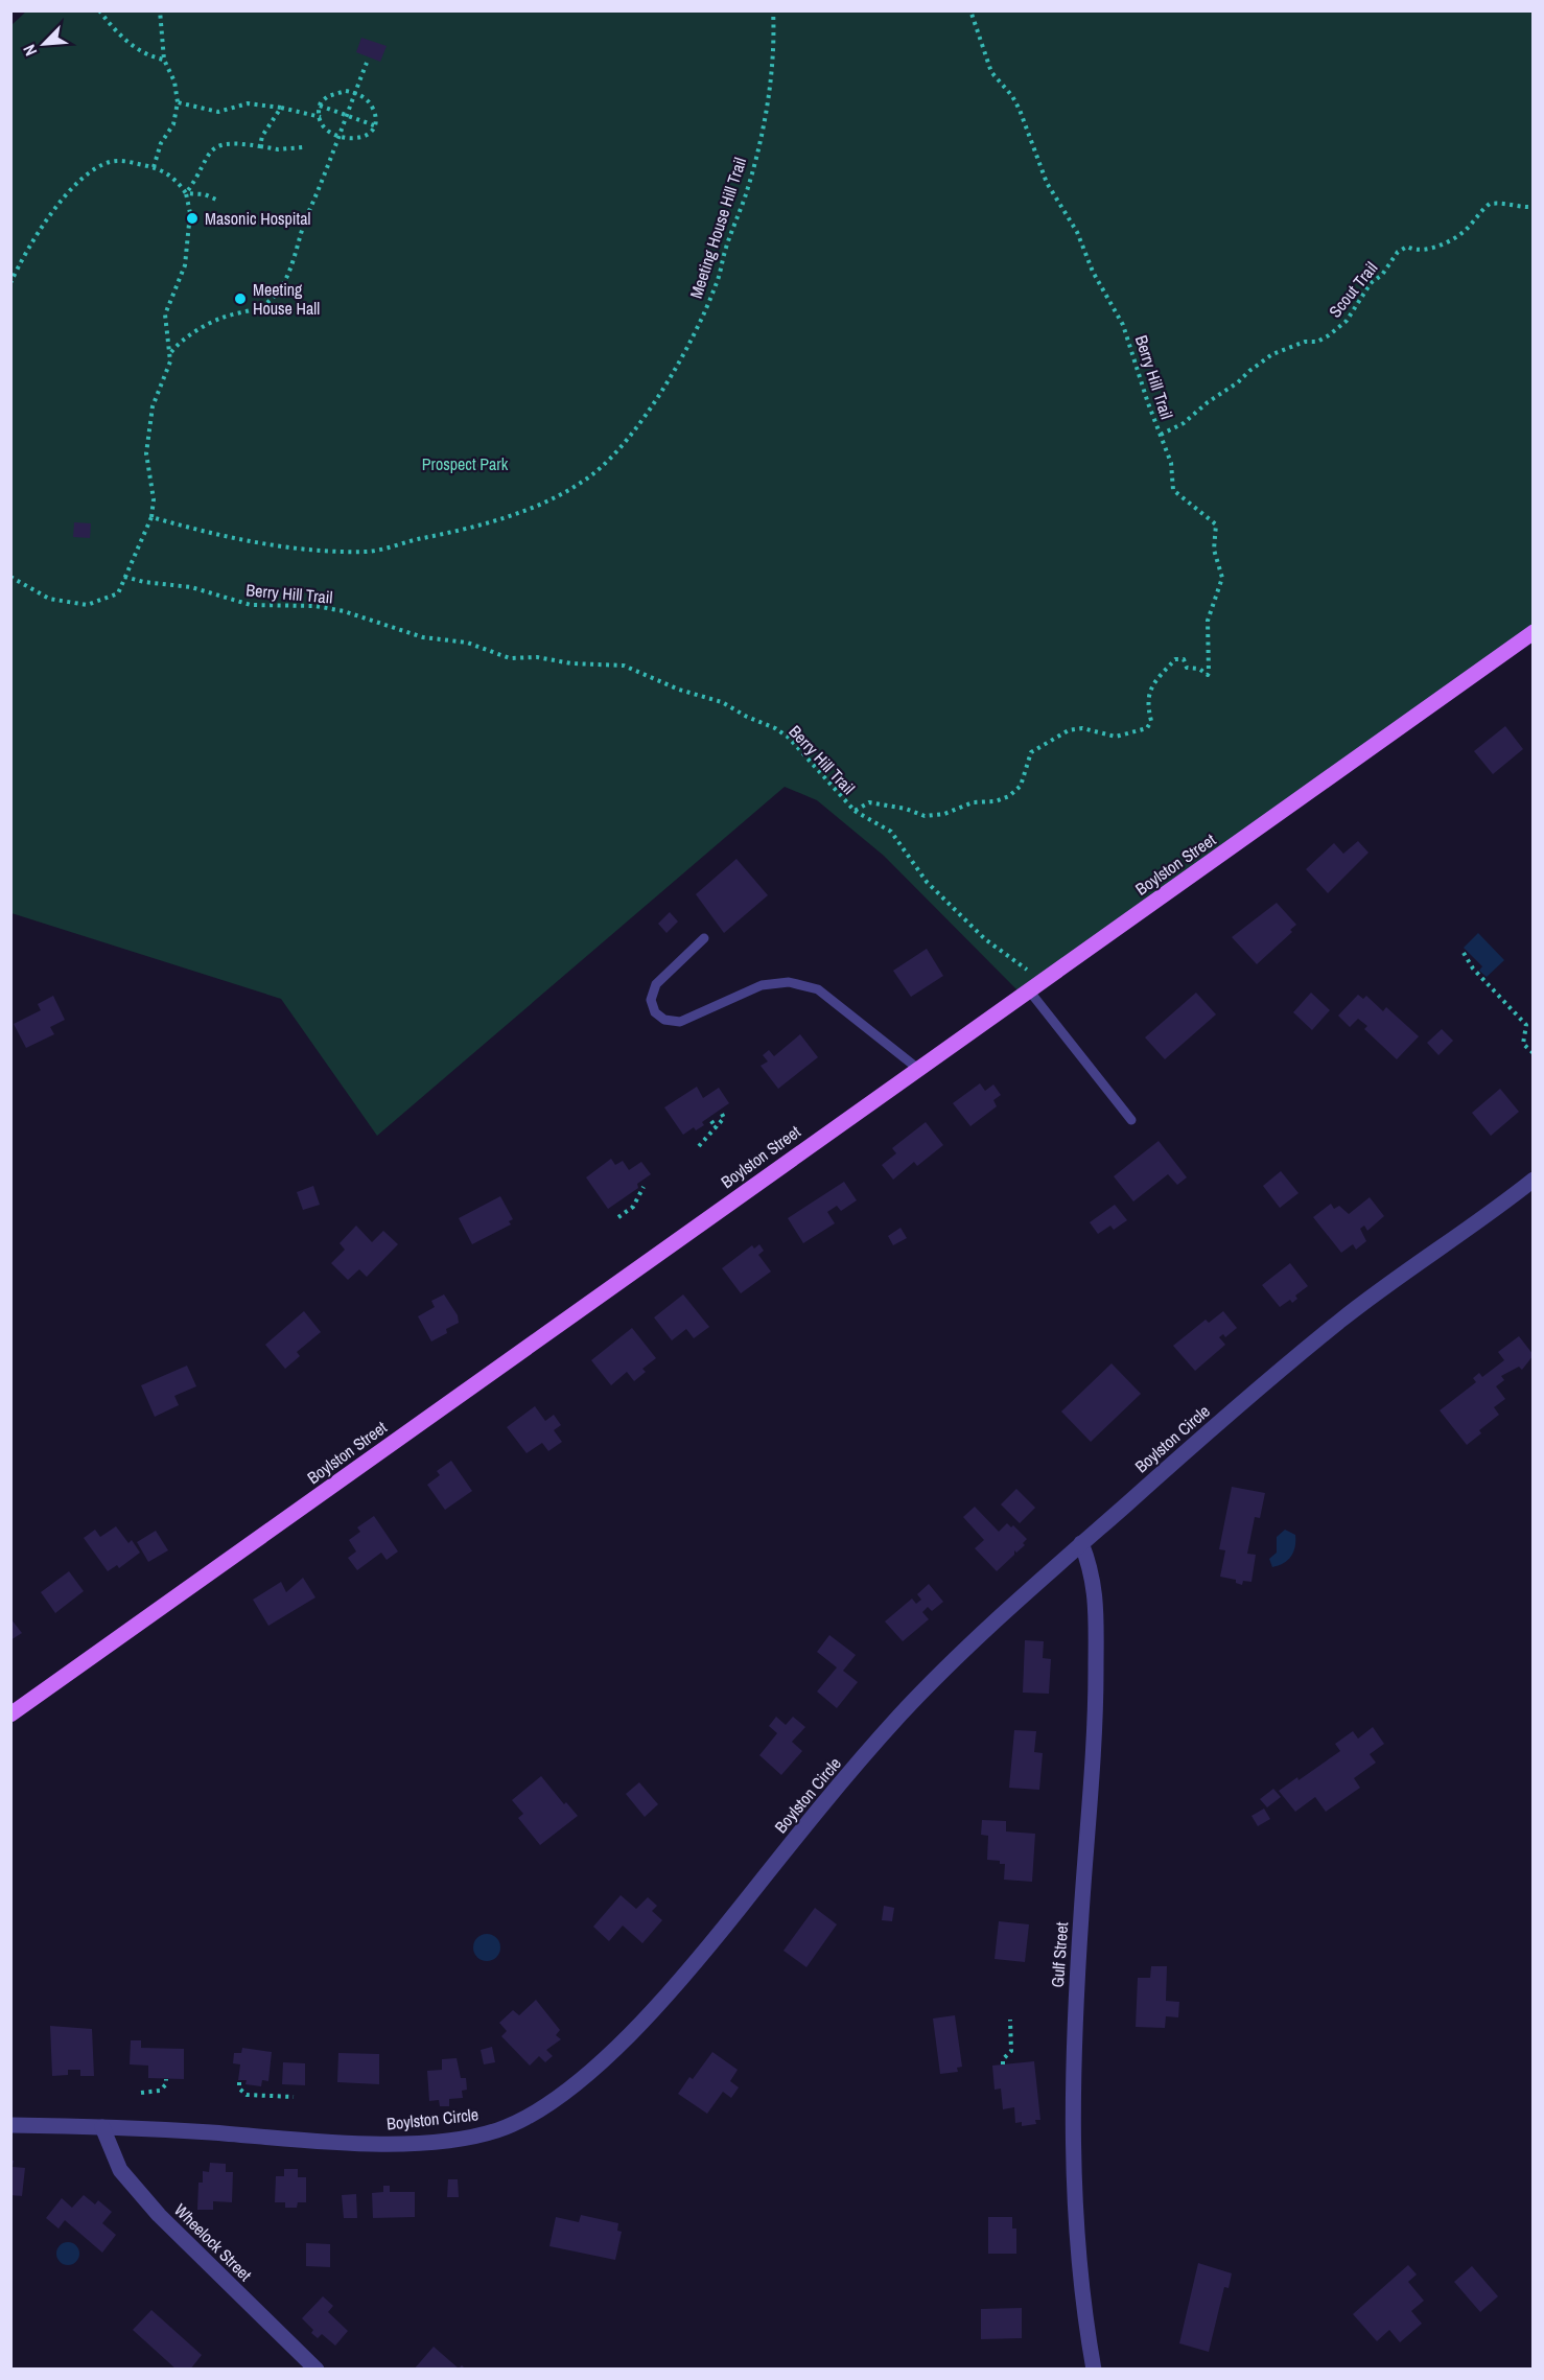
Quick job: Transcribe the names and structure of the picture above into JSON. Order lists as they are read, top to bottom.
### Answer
{
  "streets": {
    "main road": ["Boylston Street"],
    "street": ["Boylston Circle", "Gulf Street", "Wheelock Street"],
    "path": ["Meeting House Hill Trail", "Scout Trail", "Berry Hill Trail"]
  },
  "crossings": [
    ["Scout Trail", "Berry Hill Trail"],
    ["Boylston Circle", "Gulf Street"],
    ["Boylston Circle", "Wheelock Street"]
  ],
  "parks": ["Prospect Park"],
  "places": ["Masonic Hospital", "Meeting House Hall"],
  "north": "bottom left"
}
